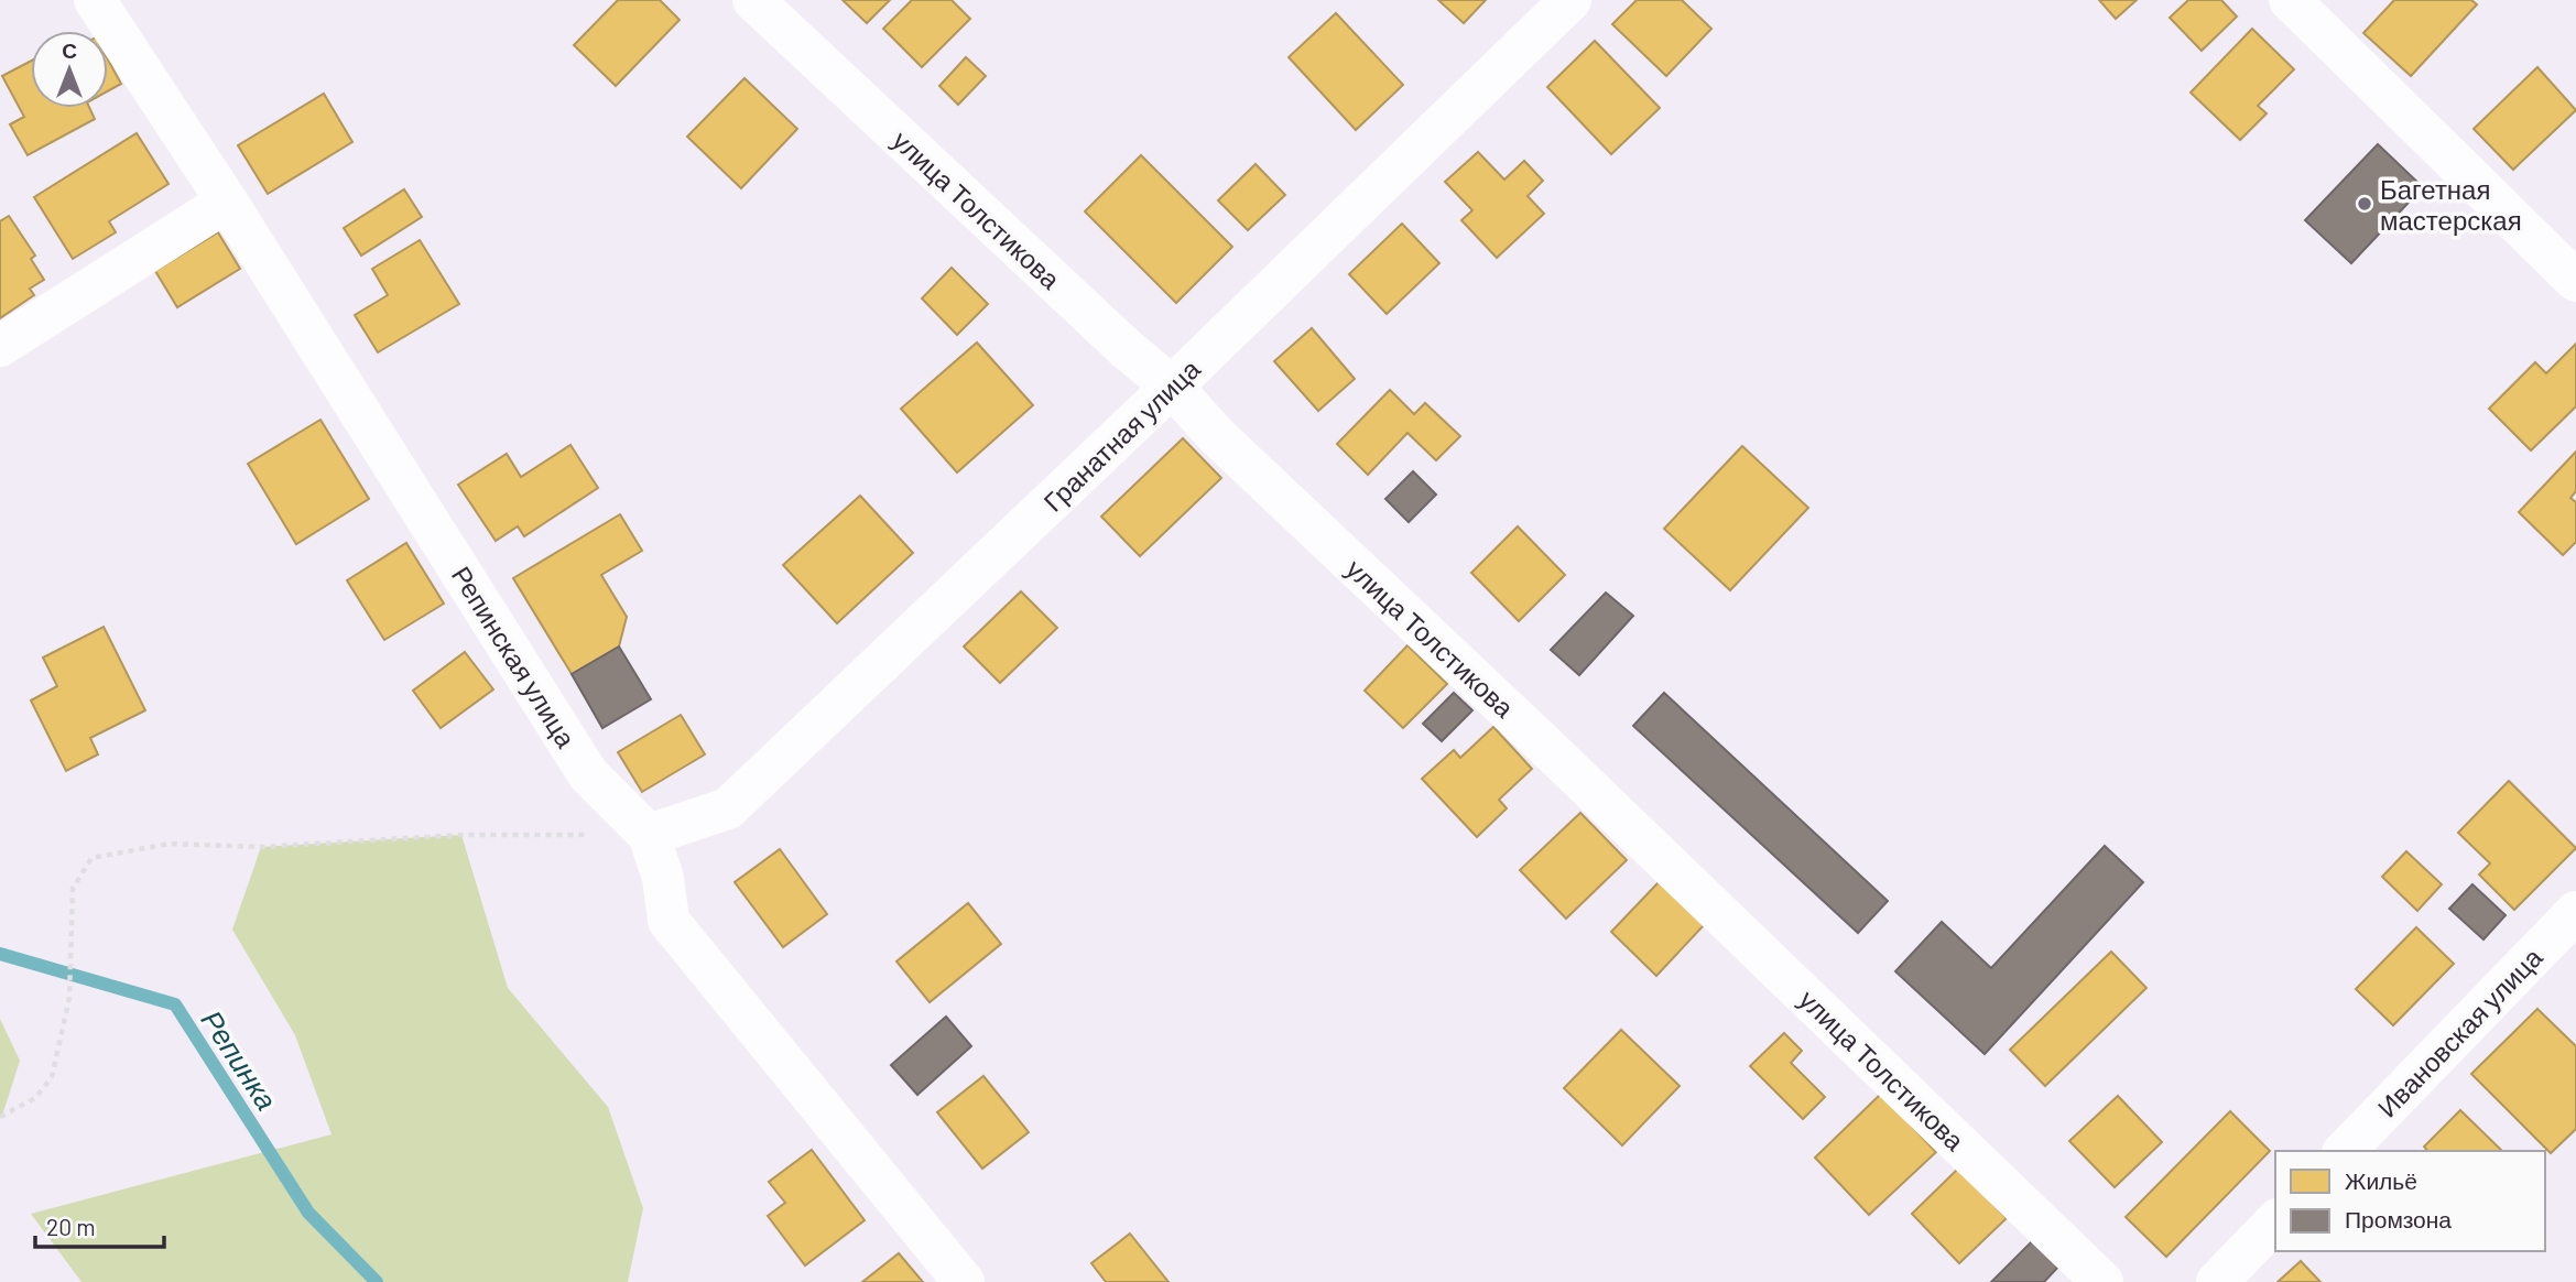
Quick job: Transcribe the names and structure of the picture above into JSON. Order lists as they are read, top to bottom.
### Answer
{
  "streets": {
    "street": [
      "улица Толстикова",
      "Гранатная улица",
      "Репинская улица",
      "Ивановская улица"
    ]
  },
  "crossings": [
    ["улица Толстикова", "Гранатная улица"],
    ["Гранатная улица", "Репинская улица"]
  ],
  "water": ["Репинка"],
  "places": ["Багетная мастерская"],
  "legend": ["Жильё", "Промзона"],
  "scale_bar": "20 m",
  "north": "top"
}
